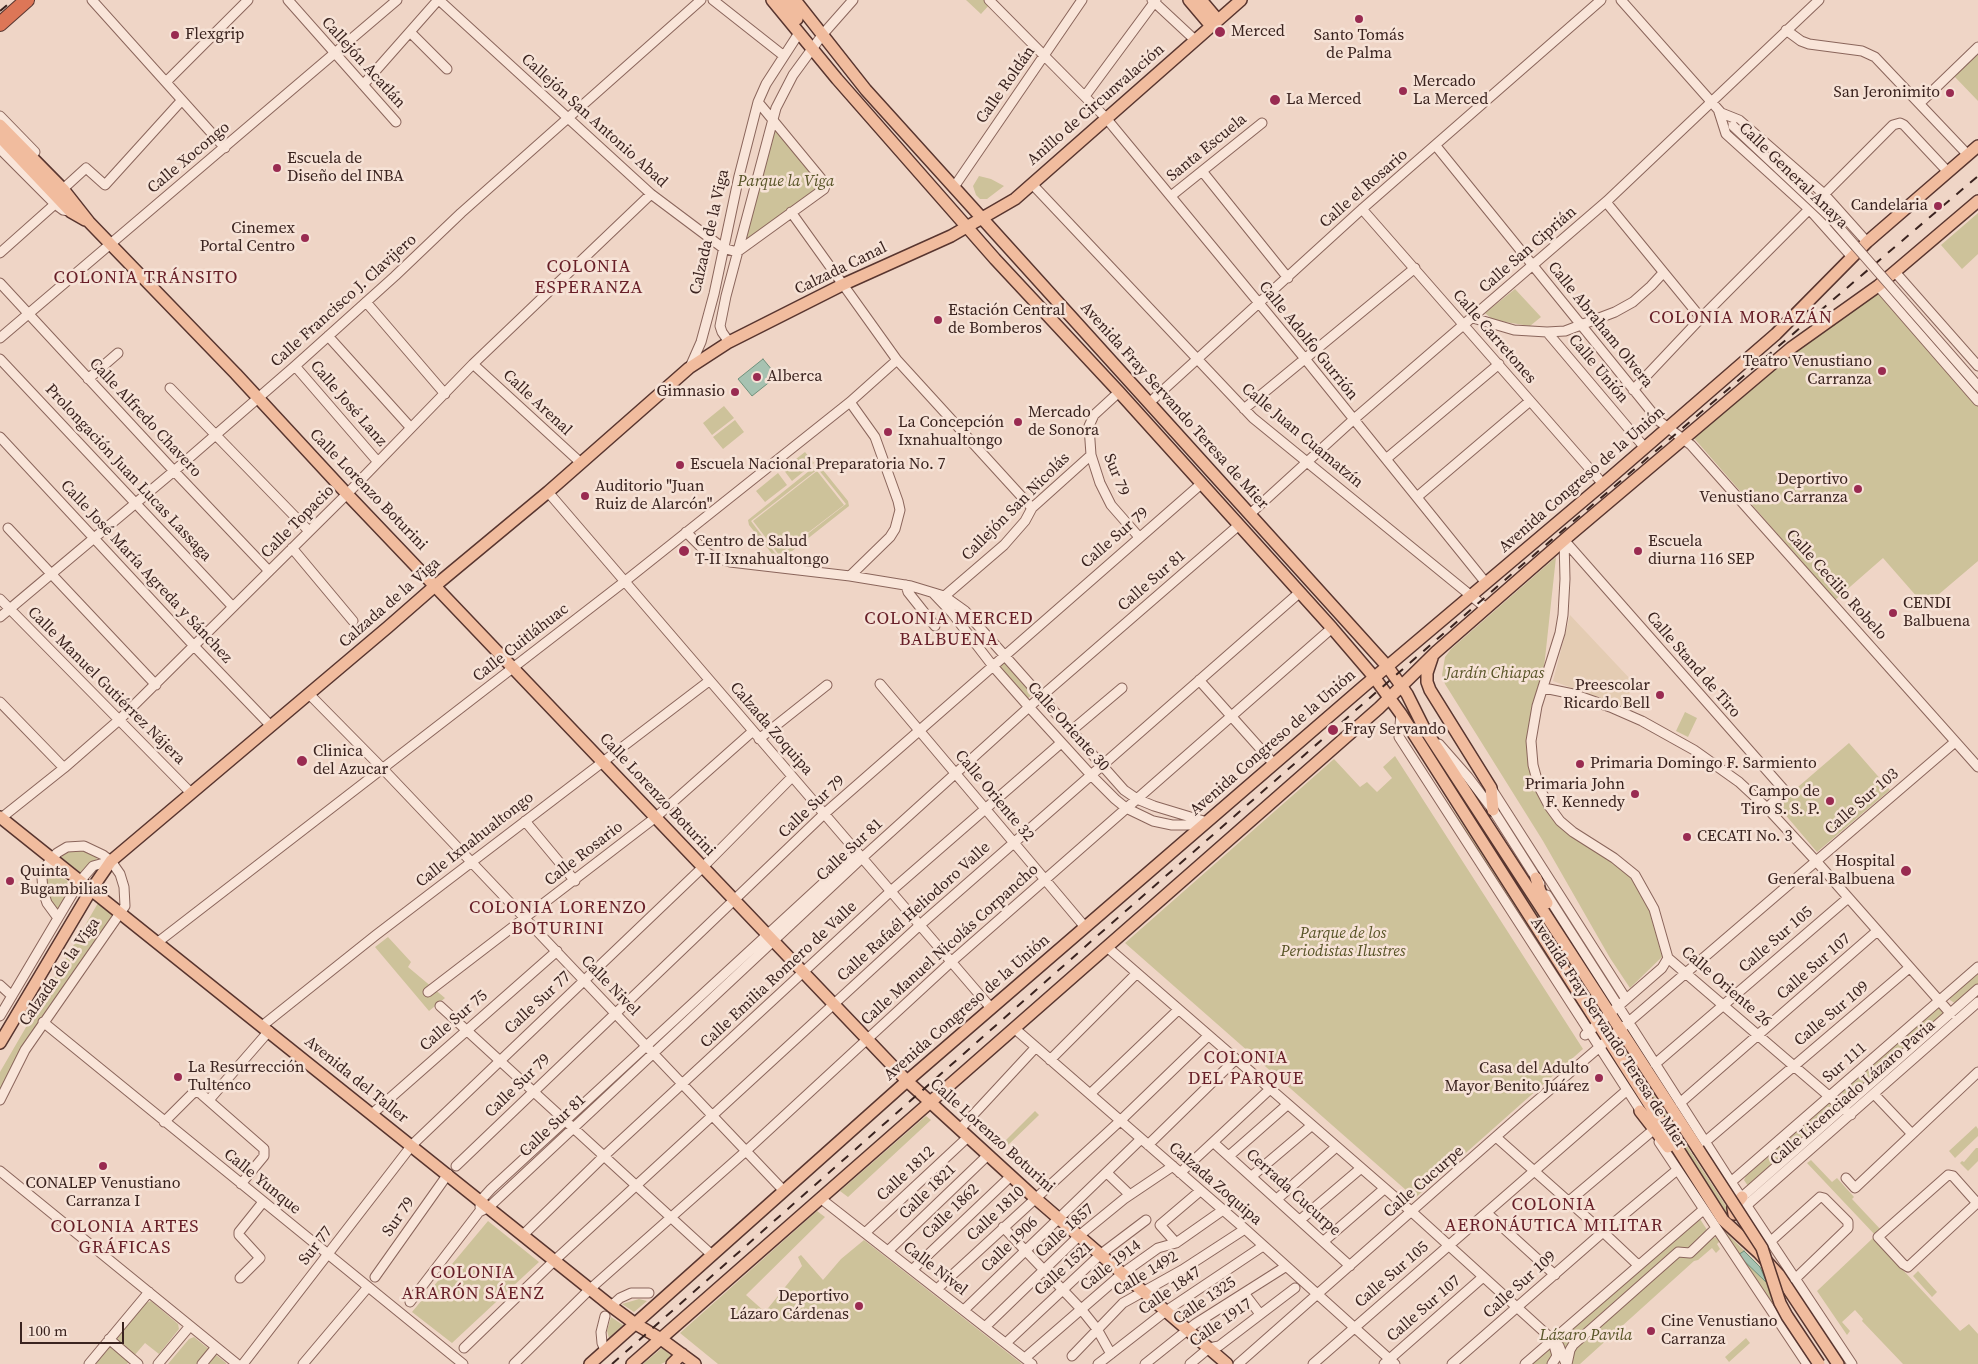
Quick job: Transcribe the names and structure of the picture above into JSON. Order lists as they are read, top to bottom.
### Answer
{
  "streets": {
    "main road": [
      "Anillo de Circunvalación",
      "Calzada de la Viga",
      "Calzada Canal",
      "Avenida Fray Servando Teresa de Mier",
      "Avenida Congreso de la Unión",
      "Calle Lorenzo Boturini",
      "Avenida del Taller"
    ],
    "street": [
      "Callejón Acatlán",
      "Calle Roldán",
      "Callejón San Antonio Abad",
      "Santa Escuela",
      "Calle Xocongo",
      "Calle General Anaya",
      "Calle el Rosario",
      "Calle San Ciprián",
      "Calle Francisco J. Clavijero",
      "Calle Abraham Olvera",
      "Calle Carretones",
      "Calle Adolfo Gurrión",
      "Calle Unión",
      "Calle Arenal",
      "Calle José Lanz",
      "Calle Alfredo Chavero",
      "Calle Juan Cuamatzín",
      "Prolongación Juan Lucas Lassaga",
      "Sur 79",
      "Callejón San Nicolás",
      "Calle Topacio",
      "Calle Sur 79",
      "Calle José María Agreda y Sánchez",
      "Calle Sur 81",
      "Calle Cecilio Robelo",
      "Calle Cuitláhuac",
      "Calle Stand de Tiro",
      "Calle Manuel Gutiérrez Nájera",
      "Calle Oriente 30",
      "Calzada Zoquipa",
      "Calle Oriente 32",
      "Calle Sur 103",
      "Calle Ixnahualtongo",
      "Calle Rosario",
      "Calle Rafaél Heliodoro Valle",
      "Calle Sur 105",
      "Calle Manuel Nicolás Corpancho",
      "Calle Sur 107",
      "Calle Emilia Romero de Valle",
      "Calle Nivel",
      "Calle Oriente 26",
      "Calle Sur 77",
      "Calle Sur 109",
      "Calle Sur 75",
      "Sur 111",
      "Calle Licenciado Lázaro Pavia",
      "Calle 1812",
      "Calle Yunque",
      "Calle Cucurpe",
      "Calle 1821",
      "Cerrada Cucurpe",
      "Calle 1862",
      "Calle 1810",
      "Calle 1857",
      "Calle 1906",
      "Sur 77",
      "Calle 1914",
      "Calle 1521",
      "Calle 1492",
      "Calle 1847",
      "Calle 1325",
      "Calle 1917"
    ]
  },
  "crossings": [
    ["Callejón Acatlán", "Calle Xocongo"],
    ["Calle Roldán", "Calle Adolfo Gurrión"],
    ["Calle Roldán", "Avenida Fray Servando Teresa de Mier"],
    ["Anillo de Circunvalación", "Calzada Canal"],
    ["Anillo de Circunvalación", "Calle Adolfo Gurrión"],
    ["Anillo de Circunvalación", "Avenida Fray Servando Teresa de Mier"],
    ["Anillo de Circunvalación", "Calle Juan Cuamatzín"],
    ["Callejón San Antonio Abad", "Calzada de la Viga"],
    ["Callejón San Antonio Abad", "Calle Francisco J. Clavijero"],
    ["Callejón San Antonio Abad", "Calle Topacio"],
    ["Santa Escuela", "Calle Adolfo Gurrión"],
    ["Calle Xocongo", "Calle Alfredo Chavero"],
    ["Calle Xocongo", "Calle Lorenzo Boturini"],
    ["Calle General Anaya", "Calle San Ciprián"],
    ["Calle General Anaya", "Avenida Congreso de la Unión"],
    ["Calle el Rosario", "Calle Abraham Olvera"],
    ["Calle el Rosario", "Calle Carretones"],
    ["Calle el Rosario", "Calle Adolfo Gurrión"],
    ["Calle el Rosario", "Avenida Fray Servando Teresa de Mier"],
    ["Calle el Rosario", "Calle Juan Cuamatzín"],
    ["Calzada de la Viga", "Calzada Canal"],
    ["Calzada de la Viga", "Calle Arenal"],
    ["Calzada de la Viga", "Avenida Fray Servando Teresa de Mier"],
    ["Calzada de la Viga", "Calle Lorenzo Boturini"],
    ["Calzada de la Viga", "Calle José María Agreda y Sánchez"],
    ["Calzada de la Viga", "Calle Manuel Gutiérrez Nájera"],
    ["Calzada de la Viga", "Calzada Zoquipa"],
    ["Calzada de la Viga", "Calle Nivel"],
    ["Calzada de la Viga", "Avenida del Taller"],
    ["Calzada de la Viga", "Calle Yunque"],
    ["Calle San Ciprián", "Calle Abraham Olvera"],
    ["Calle San Ciprián", "Calle Carretones"],
    ["Calle San Ciprián", "Calle Adolfo Gurrión"],
    ["Calle San Ciprián", "Avenida Fray Servando Teresa de Mier"],
    ["Calle San Ciprián", "Calle Juan Cuamatzín"],
    ["Calzada Canal", "Avenida Fray Servando Teresa de Mier"],
    ["Calle Francisco J. Clavijero", "Calle José Lanz"],
    ["Calle Francisco J. Clavijero", "Calle Alfredo Chavero"],
    ["Calle Francisco J. Clavijero", "Prolongación Juan Lucas Lassaga"],
    ["Calle Francisco J. Clavijero", "Calle Lorenzo Boturini"],
    ["Calle Francisco J. Clavijero", "Calle José María Agreda y Sánchez"],
    ["Calle Francisco J. Clavijero", "Calle Manuel Gutiérrez Nájera"],
    ["Calle Abraham Olvera", "Avenida Congreso de la Unión"],
    ["Calle Abraham Olvera", "Calle Cecilio Robelo"],
    ["Calle Carretones", "Avenida Congreso de la Unión"],
    ["Calle Adolfo Gurrión", "Avenida Congreso de la Unión"],
    ["Calle Unión", "Avenida Congreso de la Unión"],
    ["Calle Arenal", "Calle Topacio"],
    ["Calle José Lanz", "Calle Topacio"],
    ["Avenida Fray Servando Teresa de Mier", "Sur 79"],
    ["Avenida Fray Servando Teresa de Mier", "Avenida Congreso de la Unión"],
    ["Avenida Fray Servando Teresa de Mier", "Calle Sur 79"],
    ["Avenida Fray Servando Teresa de Mier", "Calle Sur 81"],
    ["Avenida Fray Servando Teresa de Mier", "Calle Sur 103"],
    ["Avenida Fray Servando Teresa de Mier", "Calle Rafaél Heliodoro Valle"],
    ["Avenida Fray Servando Teresa de Mier", "Calle Sur 105"],
    ["Avenida Fray Servando Teresa de Mier", "Calle Manuel Nicolás Corpancho"],
    ["Avenida Fray Servando Teresa de Mier", "Calle Sur 107"],
    ["Avenida Fray Servando Teresa de Mier", "Calle Sur 109"],
    ["Avenida Fray Servando Teresa de Mier", "Sur 111"],
    ["Avenida Fray Servando Teresa de Mier", "Calle Licenciado Lázaro Pavia"],
    ["Avenida Fray Servando Teresa de Mier", "Calle Cucurpe"],
    ["Calle Alfredo Chavero", "Calle Topacio"],
    ["Calle Juan Cuamatzín", "Avenida Congreso de la Unión"],
    ["Prolongación Juan Lucas Lassaga", "Calle Topacio"],
    ["Sur 79", "Callejón San Nicolás"],
    ["Sur 79", "Calle Sur 79"],
    ["Sur 79", "Avenida del Taller"],
    ["Avenida Congreso de la Unión", "Calle Lorenzo Boturini"],
    ["Avenida Congreso de la Unión", "Calle Cecilio Robelo"],
    ["Avenida Congreso de la Unión", "Calle Stand de Tiro"],
    ["Avenida Congreso de la Unión", "Calle Oriente 30"],
    ["Avenida Congreso de la Unión", "Calzada Zoquipa"],
    ["Avenida Congreso de la Unión", "Calle Oriente 32"],
    ["Avenida Congreso de la Unión", "Calle Nivel"],
    ["Avenida Congreso de la Unión", "Calle Oriente 26"],
    ["Avenida Congreso de la Unión", "Avenida del Taller"],
    ["Calle Lorenzo Boturini", "Calle Topacio"],
    ["Calle Lorenzo Boturini", "Calle Sur 79"],
    ["Calle Lorenzo Boturini", "Calle Sur 81"],
    ["Calle Lorenzo Boturini", "Calle Cuitláhuac"],
    ["Calle Lorenzo Boturini", "Calle Ixnahualtongo"],
    ["Calle Lorenzo Boturini", "Calle Rosario"],
    ["Calle Lorenzo Boturini", "Calle Rafaél Heliodoro Valle"],
    ["Calle Lorenzo Boturini", "Calle Manuel Nicolás Corpancho"],
    ["Calle Lorenzo Boturini", "Calle Emilia Romero de Valle"],
    ["Calle Lorenzo Boturini", "Calle Sur 77"],
    ["Calle Lorenzo Boturini", "Calle 1812"],
    ["Calle Lorenzo Boturini", "Calle 1821"],
    ["Calle Lorenzo Boturini", "Calle 1862"],
    ["Calle Lorenzo Boturini", "Calle 1810"],
    ["Calle Lorenzo Boturini", "Calle 1857"],
    ["Calle Lorenzo Boturini", "Calle 1906"],
    ["Calle Lorenzo Boturini", "Calle 1914"],
    ["Calle Lorenzo Boturini", "Calle 1521"],
    ["Calle Lorenzo Boturini", "Calle 1492"],
    ["Calle Lorenzo Boturini", "Calle 1847"],
    ["Calle Lorenzo Boturini", "Calle 1325"],
    ["Calle Lorenzo Boturini", "Calle 1917"],
    ["Callejón San Nicolás", "Calle Oriente 30"],
    ["Calle Topacio", "Calle José María Agreda y Sánchez"],
    ["Calle Topacio", "Calle Manuel Gutiérrez Nájera"],
    ["Calle Topacio", "Avenida del Taller"],
    ["Calle Sur 79", "Calle Oriente 30"],
    ["Calle Sur 79", "Calzada Zoquipa"],
    ["Calle Sur 79", "Calle Oriente 32"],
    ["Calle Sur 79", "Calle Nivel"],
    ["Calle Sur 79", "Avenida del Taller"],
    ["Calle Sur 81", "Calle Oriente 30"],
    ["Calle Sur 81", "Calzada Zoquipa"],
    ["Calle Sur 81", "Calle Oriente 32"],
    ["Calle Sur 81", "Calle Nivel"],
    ["Calle Sur 81", "Avenida del Taller"],
    ["Calle Cecilio Robelo", "Calle Sur 103"],
    ["Calle Cuitláhuac", "Calzada Zoquipa"],
    ["Calle Cuitláhuac", "Calle Nivel"],
    ["Calle Cuitláhuac", "Avenida del Taller"],
    ["Calle Stand de Tiro", "Calle Oriente 26"],
    ["Calle Oriente 30", "Calle Rafaél Heliodoro Valle"],
    ["Calle Oriente 30", "Calle Manuel Nicolás Corpancho"],
    ["Calle Oriente 30", "Calle Emilia Romero de Valle"],
    ["Calzada Zoquipa", "Calle Ixnahualtongo"],
    ["Calzada Zoquipa", "Calle Rosario"],
    ["Calzada Zoquipa", "Calle Rafaél Heliodoro Valle"],
    ["Calzada Zoquipa", "Calle Sur 105"],
    ["Calzada Zoquipa", "Calle Manuel Nicolás Corpancho"],
    ["Calzada Zoquipa", "Calle Sur 107"],
    ["Calzada Zoquipa", "Calle Emilia Romero de Valle"],
    ["Calzada Zoquipa", "Calle Sur 77"],
    ["Calzada Zoquipa", "Calle 1812"],
    ["Calzada Zoquipa", "Calle Cucurpe"],
    ["Calzada Zoquipa", "Calle 1810"],
    ["Calzada Zoquipa", "Calle 1857"],
    ["Calzada Zoquipa", "Calle 1906"],
    ["Calzada Zoquipa", "Calle 1914"],
    ["Calzada Zoquipa", "Calle 1492"],
    ["Calzada Zoquipa", "Calle 1847"],
    ["Calzada Zoquipa", "Calle 1325"],
    ["Calle Oriente 32", "Calle Rafaél Heliodoro Valle"],
    ["Calle Oriente 32", "Calle Manuel Nicolás Corpancho"],
    ["Calle Oriente 32", "Calle Emilia Romero de Valle"],
    ["Calle Sur 103", "Calle Oriente 26"],
    ["Calle Sur 103", "Calle Cucurpe"],
    ["Calle Ixnahualtongo", "Calle Nivel"],
    ["Calle Ixnahualtongo", "Avenida del Taller"],
    ["Calle Rosario", "Calle Nivel"],
    ["Calle Rafaél Heliodoro Valle", "Calle Nivel"],
    ["Calle Rafaél Heliodoro Valle", "Avenida del Taller"],
    ["Calle Sur 105", "Calle Oriente 26"],
    ["Calle Manuel Nicolás Corpancho", "Calle Nivel"],
    ["Calle Manuel Nicolás Corpancho", "Avenida del Taller"],
    ["Calle Sur 107", "Calle Oriente 26"],
    ["Calle Emilia Romero de Valle", "Calle Nivel"],
    ["Calle Emilia Romero de Valle", "Avenida del Taller"],
    ["Calle Nivel", "Calle Sur 77"],
    ["Calle Nivel", "Calle Sur 75"],
    ["Calle Nivel", "Calle 1812"],
    ["Calle Nivel", "Calle 1821"],
    ["Calle Nivel", "Calle 1862"],
    ["Calle Nivel", "Calle 1810"],
    ["Calle Nivel", "Calle 1857"],
    ["Calle Nivel", "Calle 1906"],
    ["Calle Nivel", "Calle 1914"],
    ["Calle Nivel", "Calle 1521"],
    ["Calle Oriente 26", "Calle Sur 109"],
    ["Calle Oriente 26", "Sur 111"],
    ["Calle Oriente 26", "Calle Licenciado Lázaro Pavia"],
    ["Calle Sur 77", "Avenida del Taller"],
    ["Calle Sur 77", "Sur 77"],
    ["Calle Sur 75", "Avenida del Taller"],
    ["Avenida del Taller", "Sur 77"],
    ["Calle Yunque", "Sur 77"],
    ["Calle Cucurpe", "Cerrada Cucurpe"]
  ],
  "districts": [
    "COLONIA ESPERANZA",
    "COLONIA TRÁNSITO",
    "COLONIA MORAZÁN",
    "COLONIA MERCED BALBUENA",
    "COLONIA LORENZO BOTURINI",
    "COLONIA DEL PARQUE",
    "COLONIA AERONÁUTICA MILITAR",
    "COLONIA ARTES GRÁFICAS",
    "COLONIA ARARÓN SÁENZ"
  ],
  "parks": [
    "Parque la Viga",
    "Jardín Chiapas",
    "Parque de los Periodistas Ilustres",
    "Lázaro Pavila"
  ],
  "places": [
    "Santo Tomás de Palma",
    "Merced",
    "Flexgrip",
    "Mercado La Merced",
    "San Jeronimito",
    "La Merced",
    "Escuela de Diseño del INBA",
    "Candelaria",
    "Cinemex Portal Centro",
    "Estación Central de Bomberos",
    "Teatro Venustiano Carranza",
    "Alberca",
    "Gimnasio",
    "Mercado de Sonora",
    "La Concepción Ixnahualtongo",
    "Escuela Nacional Preparatoria No. 7",
    "Deportivo Venustiano Carranza",
    "Auditorio \"Juan Ruiz de Alarcón\"",
    "Centro de Salud T-II Ixnahualtongo",
    "Escuela diurna 116 SEP",
    "CENDI Balbuena",
    "Preescolar Ricardo Bell",
    "Fray Servando",
    "Clinica del Azucar",
    "Primaria Domingo F. Sarmiento",
    "Primaria John F. Kennedy",
    "Campo de Tiro S. S. P.",
    "CECATI No. 3",
    "Hospital General Balbuena",
    "Quinta Bugambilias",
    "La Resurrección Tultenco",
    "Casa del Adulto Mayor Benito Juárez",
    "CONALEP Venustiano Carranza I",
    "Deportivo Lázaro Cárdenas",
    "Cine Venustiano Carranza"
  ],
  "scale_bar": "100 m"
}
